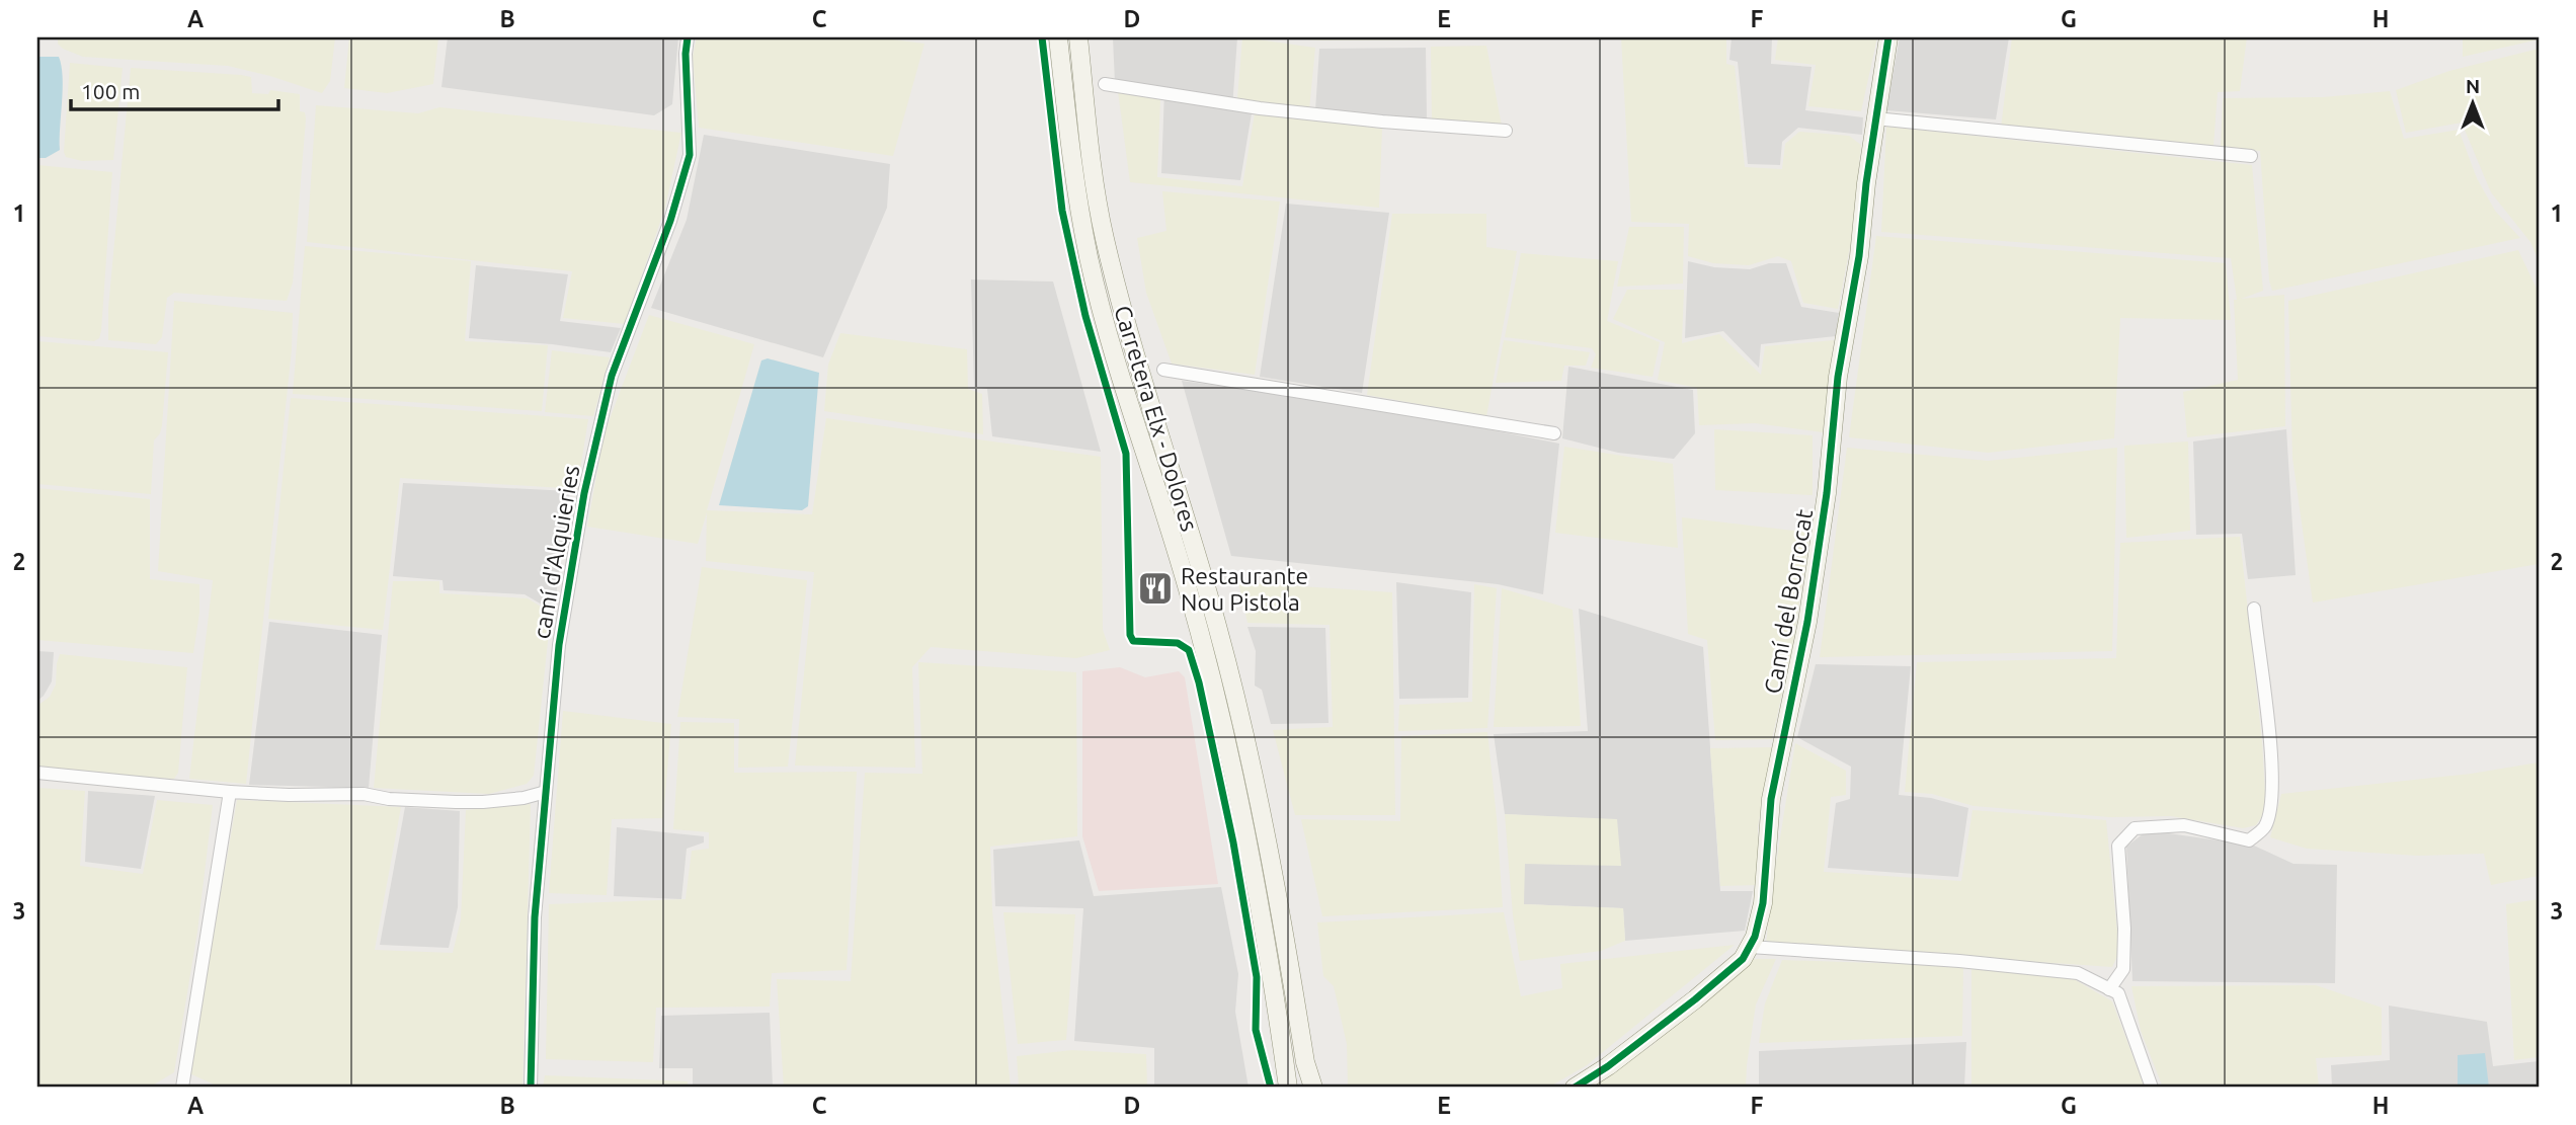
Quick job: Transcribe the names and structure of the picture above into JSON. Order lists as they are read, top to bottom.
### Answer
{
  "streets": {
    "main road": ["Carretera Elx - Dolores", "Camí del Borrocat"],
    "street": ["camí d'Alquieries"]
  },
  "places": {
    "restaurant": ["Restaurante Nou Pistola"]
  },
  "scale_bar": "100 m",
  "north": "top",
  "grid": {
    "columns": [
      "A",
      "B",
      "C",
      "D",
      "E",
      "F",
      "G",
      "H"
    ],
    "rows": ["1", "2", "3"]
  }
}
